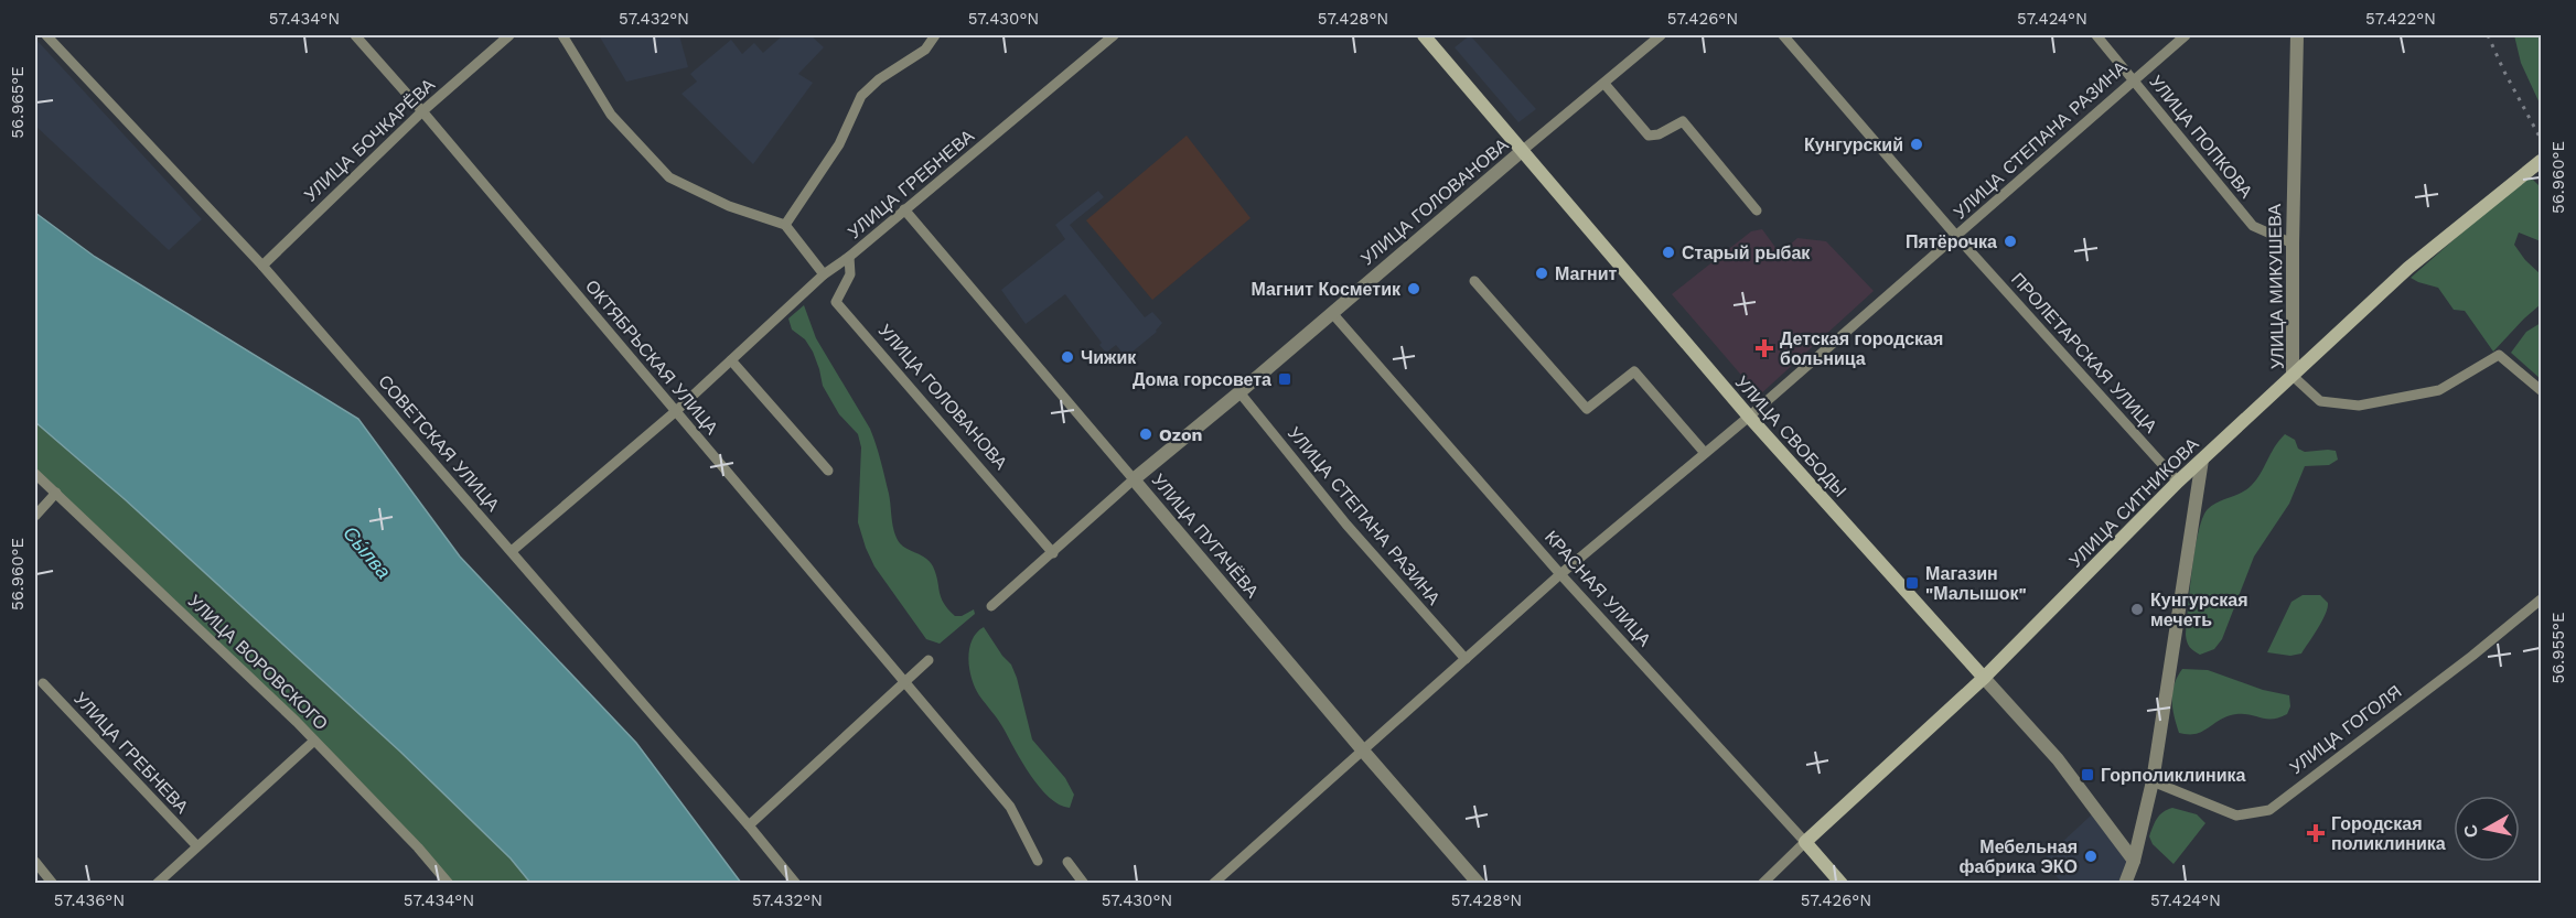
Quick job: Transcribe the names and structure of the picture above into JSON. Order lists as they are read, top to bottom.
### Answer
{
  "streets": {
    "main road": ["УЛИЦА СВОБОДЫ", "УЛИЦА СИТНИКОВА", "КРАСНАЯ УЛИЦА"],
    "street": [
      "УЛИЦА ПОПКОВА",
      "УЛИЦА БОЧКАРЁВА",
      "УЛИЦА СТЕПАНА РАЗИНА",
      "УЛИЦА ГРЕБНЕВА",
      "УЛИЦА ГОЛОВАНОВА",
      "УЛИЦА МИКУШЕВА",
      "ПРОЛЕТАРСКАЯ УЛИЦА",
      "ОКТЯБРЬСКАЯ УЛИЦА",
      "СОВЕТСКАЯ УЛИЦА",
      "УЛИЦА ПУГАЧЁВА",
      "УЛИЦА ВОРОВСКОГО",
      "УЛИЦА ГОГОЛЯ"
    ]
  },
  "crossings": [
    ["УЛИЦА ПОПКОВА", "УЛИЦА СТЕПАНА РАЗИНА"],
    ["УЛИЦА ПОПКОВА", "УЛИЦА МИКУШЕВА"],
    ["УЛИЦА БОЧКАРЁВА", "ОКТЯБРЬСКАЯ УЛИЦА"],
    ["УЛИЦА БОЧКАРЁВА", "СОВЕТСКАЯ УЛИЦА"],
    ["УЛИЦА СТЕПАНА РАЗИНА", "УЛИЦА ГОЛОВАНОВА"],
    ["УЛИЦА СТЕПАНА РАЗИНА", "ПРОЛЕТАРСКАЯ УЛИЦА"],
    ["УЛИЦА СТЕПАНА РАЗИНА", "УЛИЦА СВОБОДЫ"],
    ["УЛИЦА СТЕПАНА РАЗИНА", "УЛИЦА ПУГАЧЁВА"],
    ["УЛИЦА СТЕПАНА РАЗИНА", "КРАСНАЯ УЛИЦА"],
    ["УЛИЦА ГРЕБНЕВА", "УЛИЦА ГОЛОВАНОВА"],
    ["УЛИЦА ГРЕБНЕВА", "ОКТЯБРЬСКАЯ УЛИЦА"],
    ["УЛИЦА ГРЕБНЕВА", "СОВЕТСКАЯ УЛИЦА"],
    ["УЛИЦА ГРЕБНЕВА", "УЛИЦА ПУГАЧЁВА"],
    ["УЛИЦА ГОЛОВАНОВА", "УЛИЦА СВОБОДЫ"],
    ["УЛИЦА ГОЛОВАНОВА", "УЛИЦА ПУГАЧЁВА"],
    ["УЛИЦА ГОЛОВАНОВА", "КРАСНАЯ УЛИЦА"],
    ["УЛИЦА МИКУШЕВА", "УЛИЦА СИТНИКОВА"],
    ["ПРОЛЕТАРСКАЯ УЛИЦА", "УЛИЦА СИТНИКОВА"],
    ["УЛИЦА СВОБОДЫ", "УЛИЦА СИТНИКОВА"],
    ["УЛИЦА СИТНИКОВА", "КРАСНАЯ УЛИЦА"]
  ],
  "water": ["Сы́лва"],
  "places": {
    "other": [
      "Кунгурский",
      "Пятёрочка",
      "Старый рыбак",
      "Магнит",
      "Магнит Косметик",
      "Чижик",
      "Ozon",
      "Кунгурская мечеть",
      "Мебельная фабрика ЭКО"
    ],
    "health": ["Детская городская больница", "Городская поликлиника"],
    "transit": ["Дома горсовета", "Магазин \"Малышок\"", "Горполиклиника"]
  },
  "north": "left",
  "coordinates": [
    "57.434°N",
    "57.432°N",
    "57.430°N",
    "57.428°N",
    "57.426°N",
    "57.424°N",
    "57.422°N",
    "56.965°E",
    "56.960°E",
    "56.955°E",
    "57.436°N"
  ]
}
